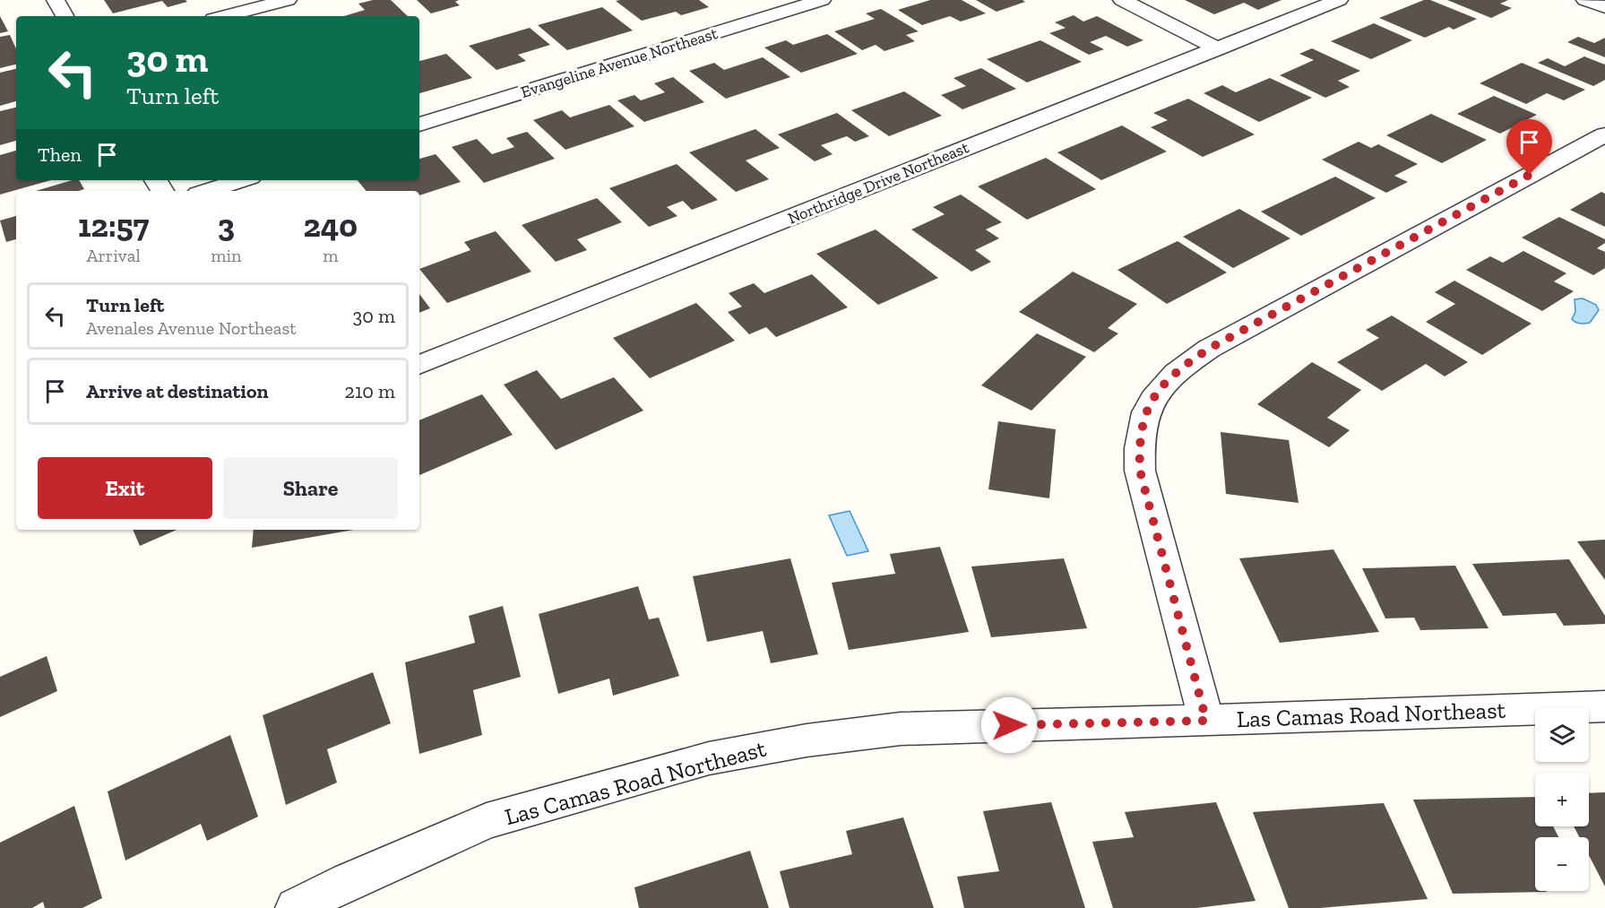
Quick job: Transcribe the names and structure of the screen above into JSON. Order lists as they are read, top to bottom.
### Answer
{
  "streets": {
    "street": ["Evangeline Avenue Northeast", "Northridge Drive Northeast", "Las Camas Road Northeast"]
  },
  "page": {
    "turn": ["30 m", "Turn left"],
    "then": "Then",
    "eta": [
      "12:57",
      "Arrival",
      "3",
      "min",
      "240",
      "m"
    ],
    "list": [
      {
        "name": "Turn left",
        "note": "Avenales Avenue Northeast",
        "value": "30 m"
      },
      {
        "name": "Arrive at destination",
        "value": "210 m"
      }
    ],
    "buttons": ["Exit", "Share"],
    "map_buttons": ["+", "−"]
  }
}
